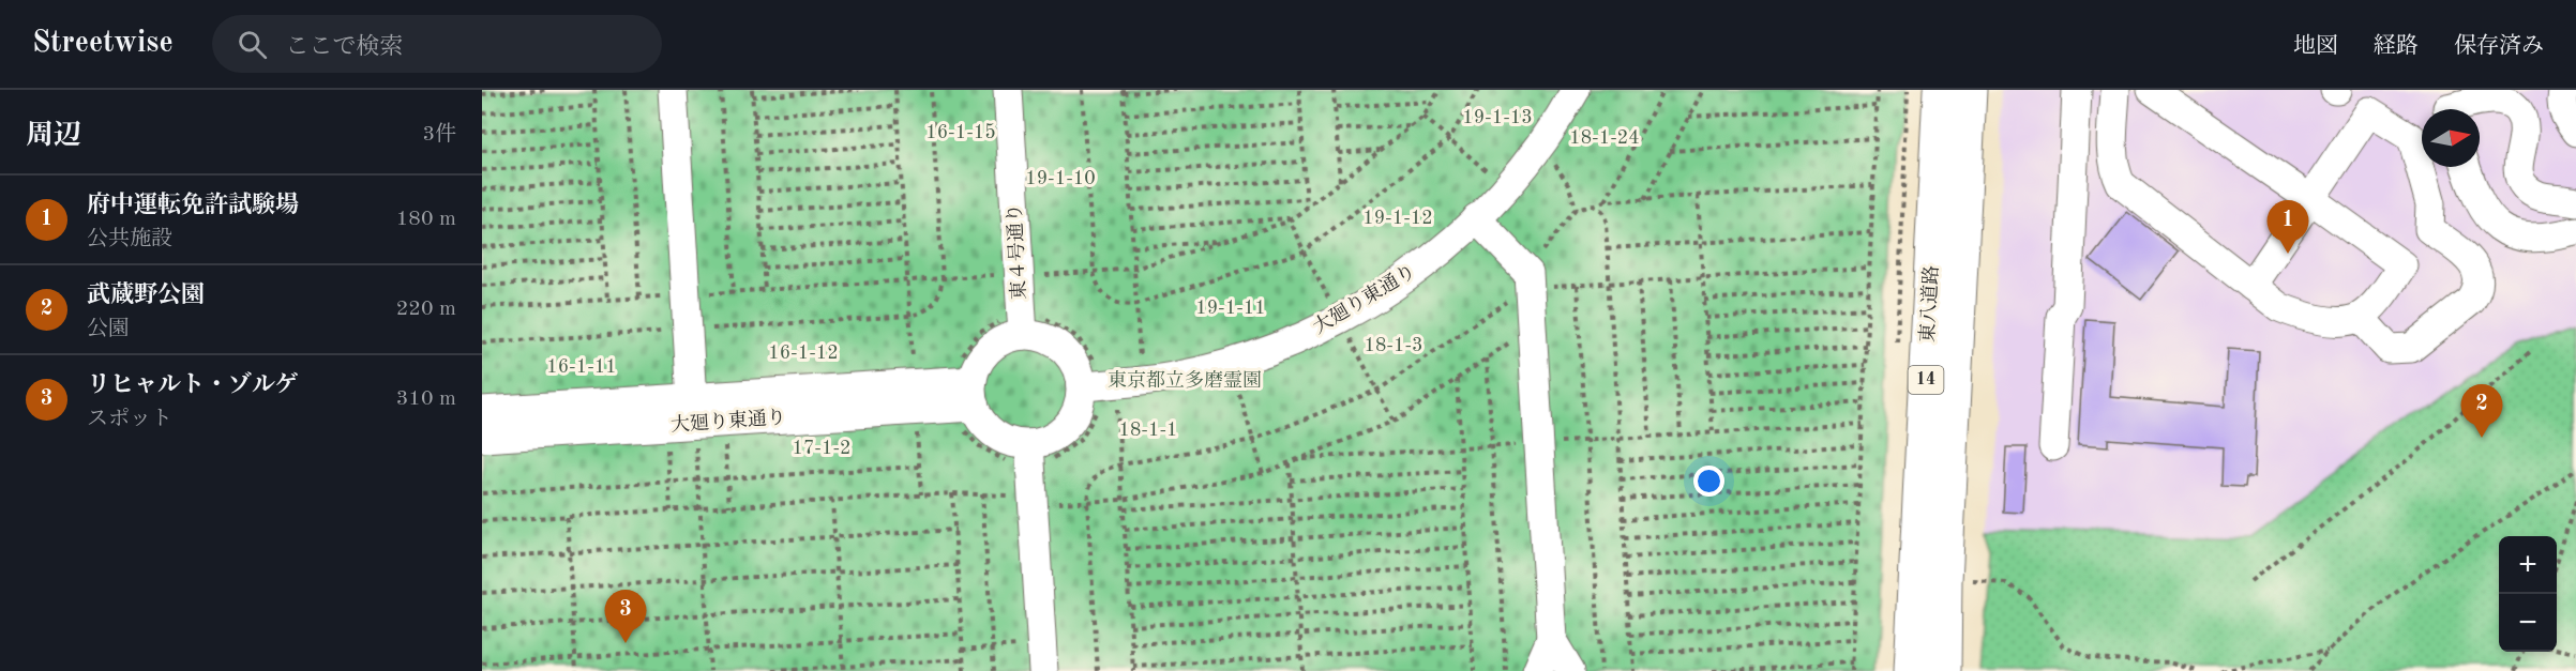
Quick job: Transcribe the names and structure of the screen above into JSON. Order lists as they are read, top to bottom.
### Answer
{
  "streets": {
    "main road": ["東八道路", "14"],
    "lane": ["東４号通り", "大廻り東通り"]
  },
  "crossings": [
    ["東４号通り", "大廻り東通り"]
  ],
  "parks": [
    "19-1-13",
    "16-1-15",
    "18-1-24",
    "19-1-10",
    "19-1-12",
    "19-1-11",
    "18-1-3",
    "16-1-12",
    "16-1-11",
    "東京都立多磨霊園",
    "18-1-1",
    "17-1-2"
  ],
  "north": "right",
  "page": {
    "header": "Streetwise",
    "search": "ここで検索",
    "nav": ["地図", "経路", "保存済み"],
    "heading": ["周辺", "3件"],
    "list": [
      {
        "mark": "1",
        "name": "府中運転免許試験場",
        "note": "公共施設",
        "value": "180 m"
      },
      {
        "mark": "2",
        "name": "武蔵野公園",
        "note": "公園",
        "value": "220 m"
      },
      {
        "mark": "3",
        "name": "リヒャルト・ゾルゲ",
        "note": "スポット",
        "value": "310 m"
      }
    ],
    "pins": ["1", "2", "3"],
    "map_buttons": ["+", "−"]
  }
}
